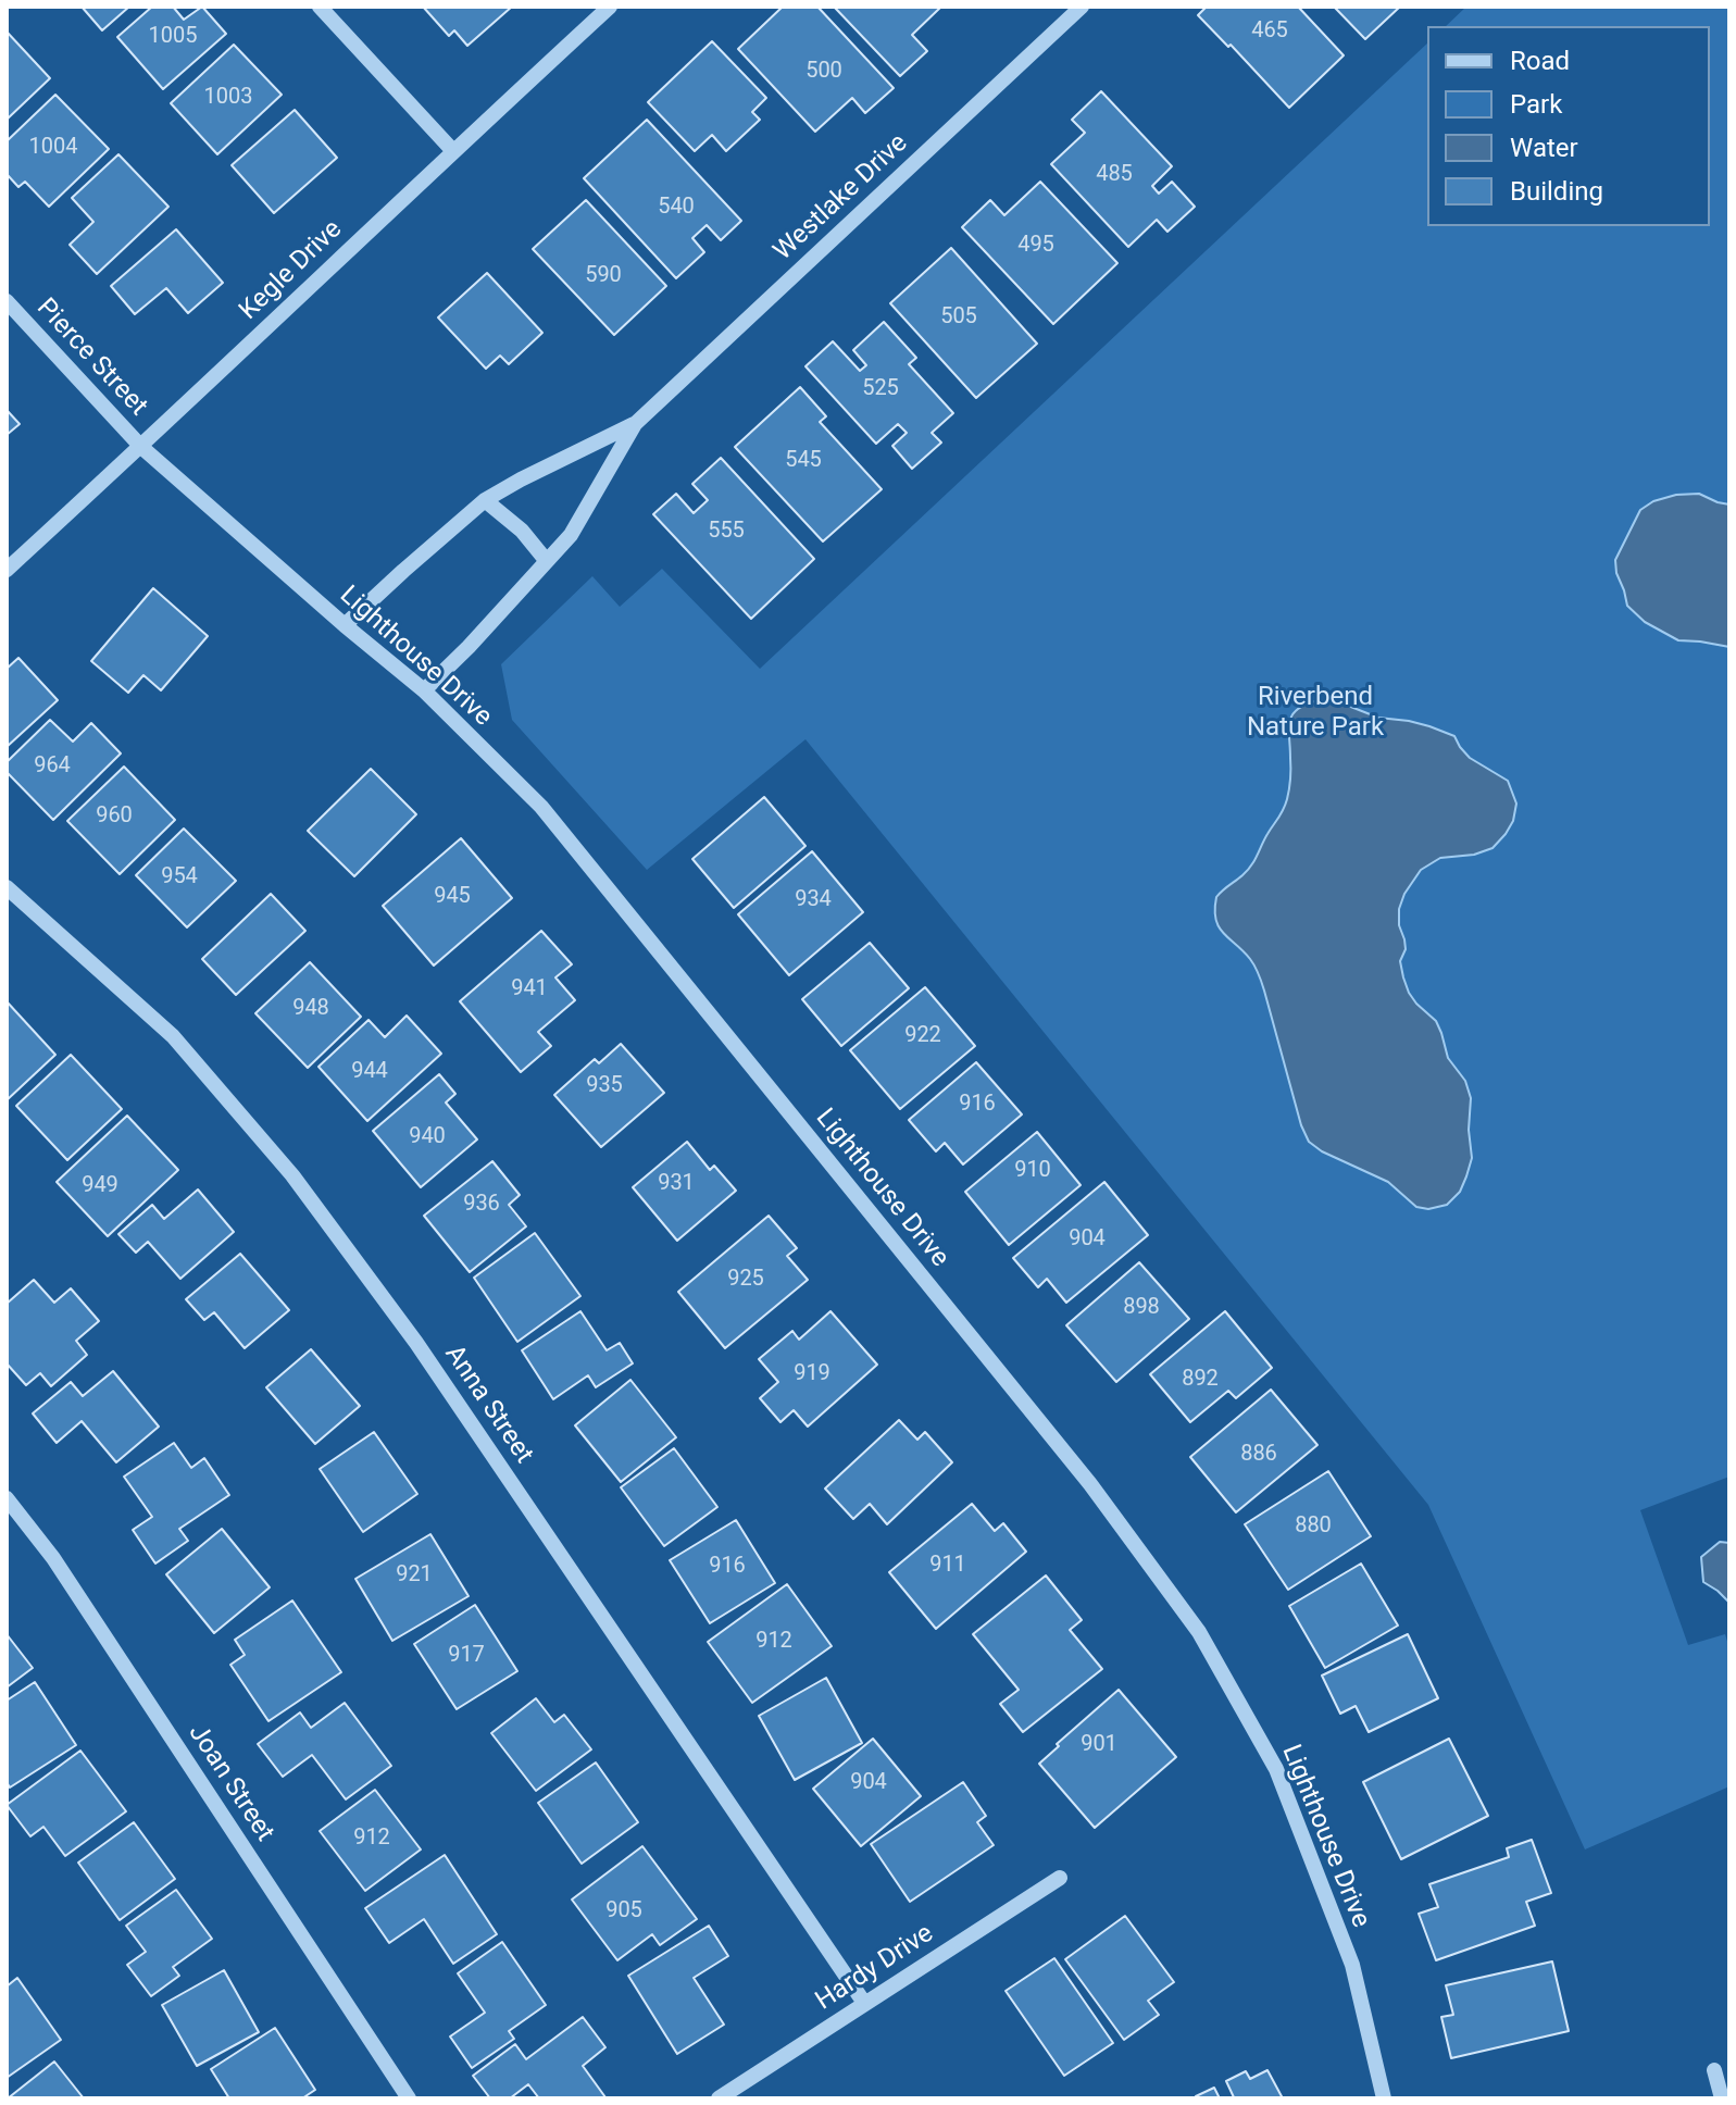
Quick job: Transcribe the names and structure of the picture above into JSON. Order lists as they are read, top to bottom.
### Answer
{
  "streets": {
    "street": [
      "Westlake Drive",
      "Kegle Drive",
      "Pierce Street",
      "Lighthouse Drive",
      "Anna Street",
      "Joan Street",
      "Hardy Drive"
    ]
  },
  "crossings": [
    ["Westlake Drive", "Lighthouse Drive"],
    ["Kegle Drive", "Pierce Street"],
    ["Kegle Drive", "Lighthouse Drive"],
    ["Pierce Street", "Lighthouse Drive"],
    ["Anna Street", "Hardy Drive"]
  ],
  "parks": ["Riverbend Nature Park"],
  "house_numbers": [
    "465",
    "1005",
    "500",
    "1003",
    "1004",
    "485",
    "540",
    "495",
    "590",
    "505",
    "525",
    "545",
    "555",
    "964",
    "960",
    "954",
    "945",
    "934",
    "941",
    "948",
    "922",
    "944",
    "935",
    "916",
    "940",
    "910",
    "931",
    "949",
    "936",
    "904",
    "925",
    "898",
    "919",
    "892",
    "886",
    "880",
    "911",
    "916",
    "921",
    "912",
    "917",
    "901",
    "904",
    "912",
    "905"
  ],
  "legend": [
    "Road",
    "Park",
    "Water",
    "Building"
  ]
}
